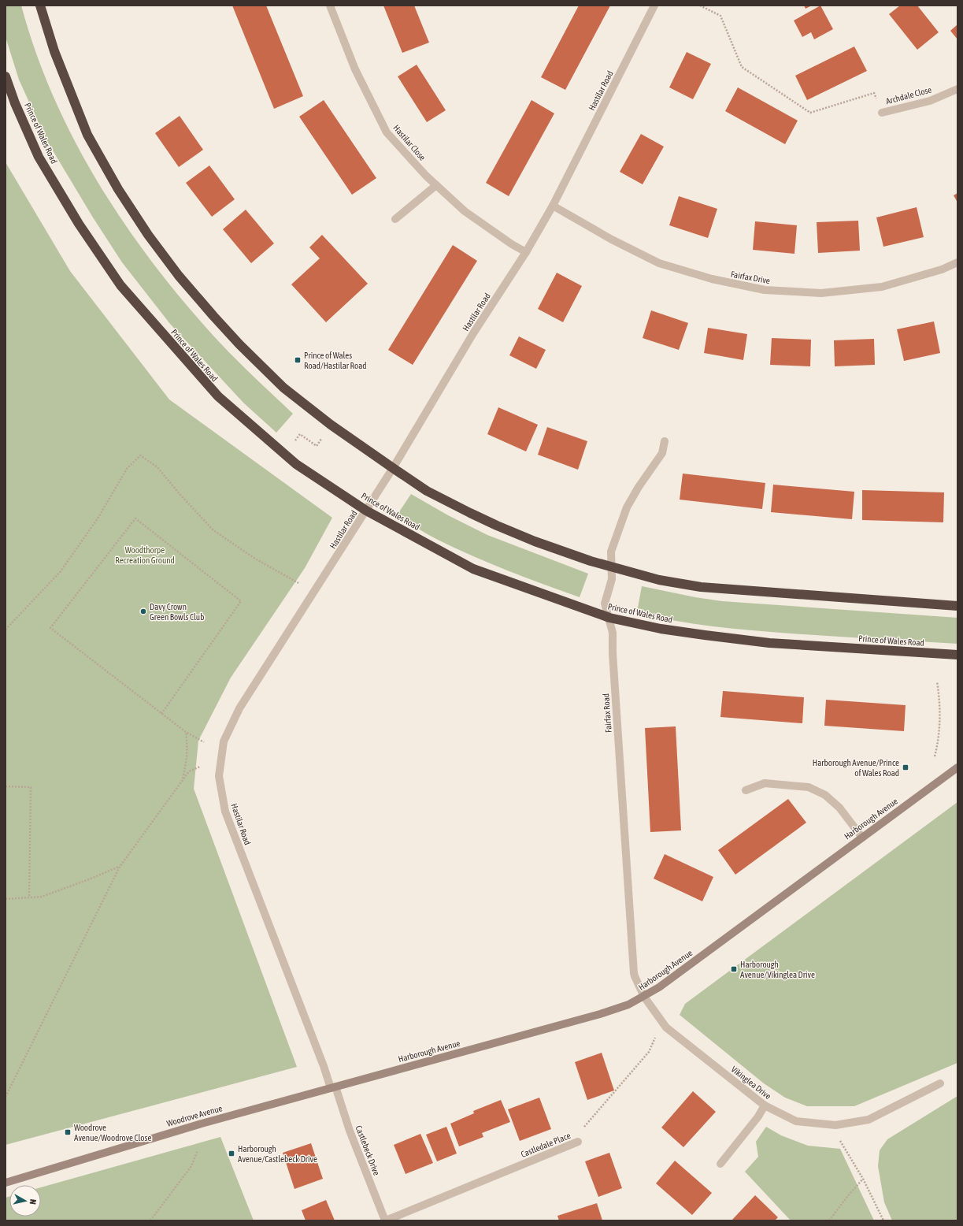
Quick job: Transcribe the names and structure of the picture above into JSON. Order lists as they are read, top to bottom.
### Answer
{
  "streets": {
    "highway": ["Prince of Wales Road"],
    "street": [
      "Hastilar Road",
      "Archdale Close",
      "Hastilar Close",
      "Fairfax Drive",
      "Fairfax Road",
      "Harborough Avenue",
      "Vikinglea Drive",
      "Woodrove Avenue",
      "Castledale Place",
      "Castlebeck Drive"
    ]
  },
  "crossings": [
    ["Hastilar Road", "Prince of Wales Road"],
    ["Hastilar Road", "Hastilar Close"],
    ["Hastilar Road", "Fairfax Drive"],
    ["Hastilar Road", "Harborough Avenue"],
    ["Hastilar Road", "Woodrove Avenue"],
    ["Hastilar Road", "Castlebeck Drive"],
    ["Prince of Wales Road", "Fairfax Road"],
    ["Fairfax Road", "Harborough Avenue"],
    ["Fairfax Road", "Vikinglea Drive"],
    ["Harborough Avenue", "Vikinglea Drive"],
    ["Harborough Avenue", "Woodrove Avenue"],
    ["Harborough Avenue", "Castlebeck Drive"],
    ["Vikinglea Drive", "Castledale Place"],
    ["Woodrove Avenue", "Castlebeck Drive"],
    ["Castledale Place", "Castlebeck Drive"]
  ],
  "parks": ["Woodthorpe Recreation Ground"],
  "places": {
    "transit": [
      "Prince of Wales Road/Hastilar Road",
      "Harborough Avenue/Prince of Wales Road",
      "Harborough Avenue/Vikinglea Drive",
      "Woodrove Avenue/Woodrove Close",
      "Harborough Avenue/Castlebeck Drive"
    ],
    "other": ["Davy Crown Green Bowls Club"]
  },
  "north": "right"
}
